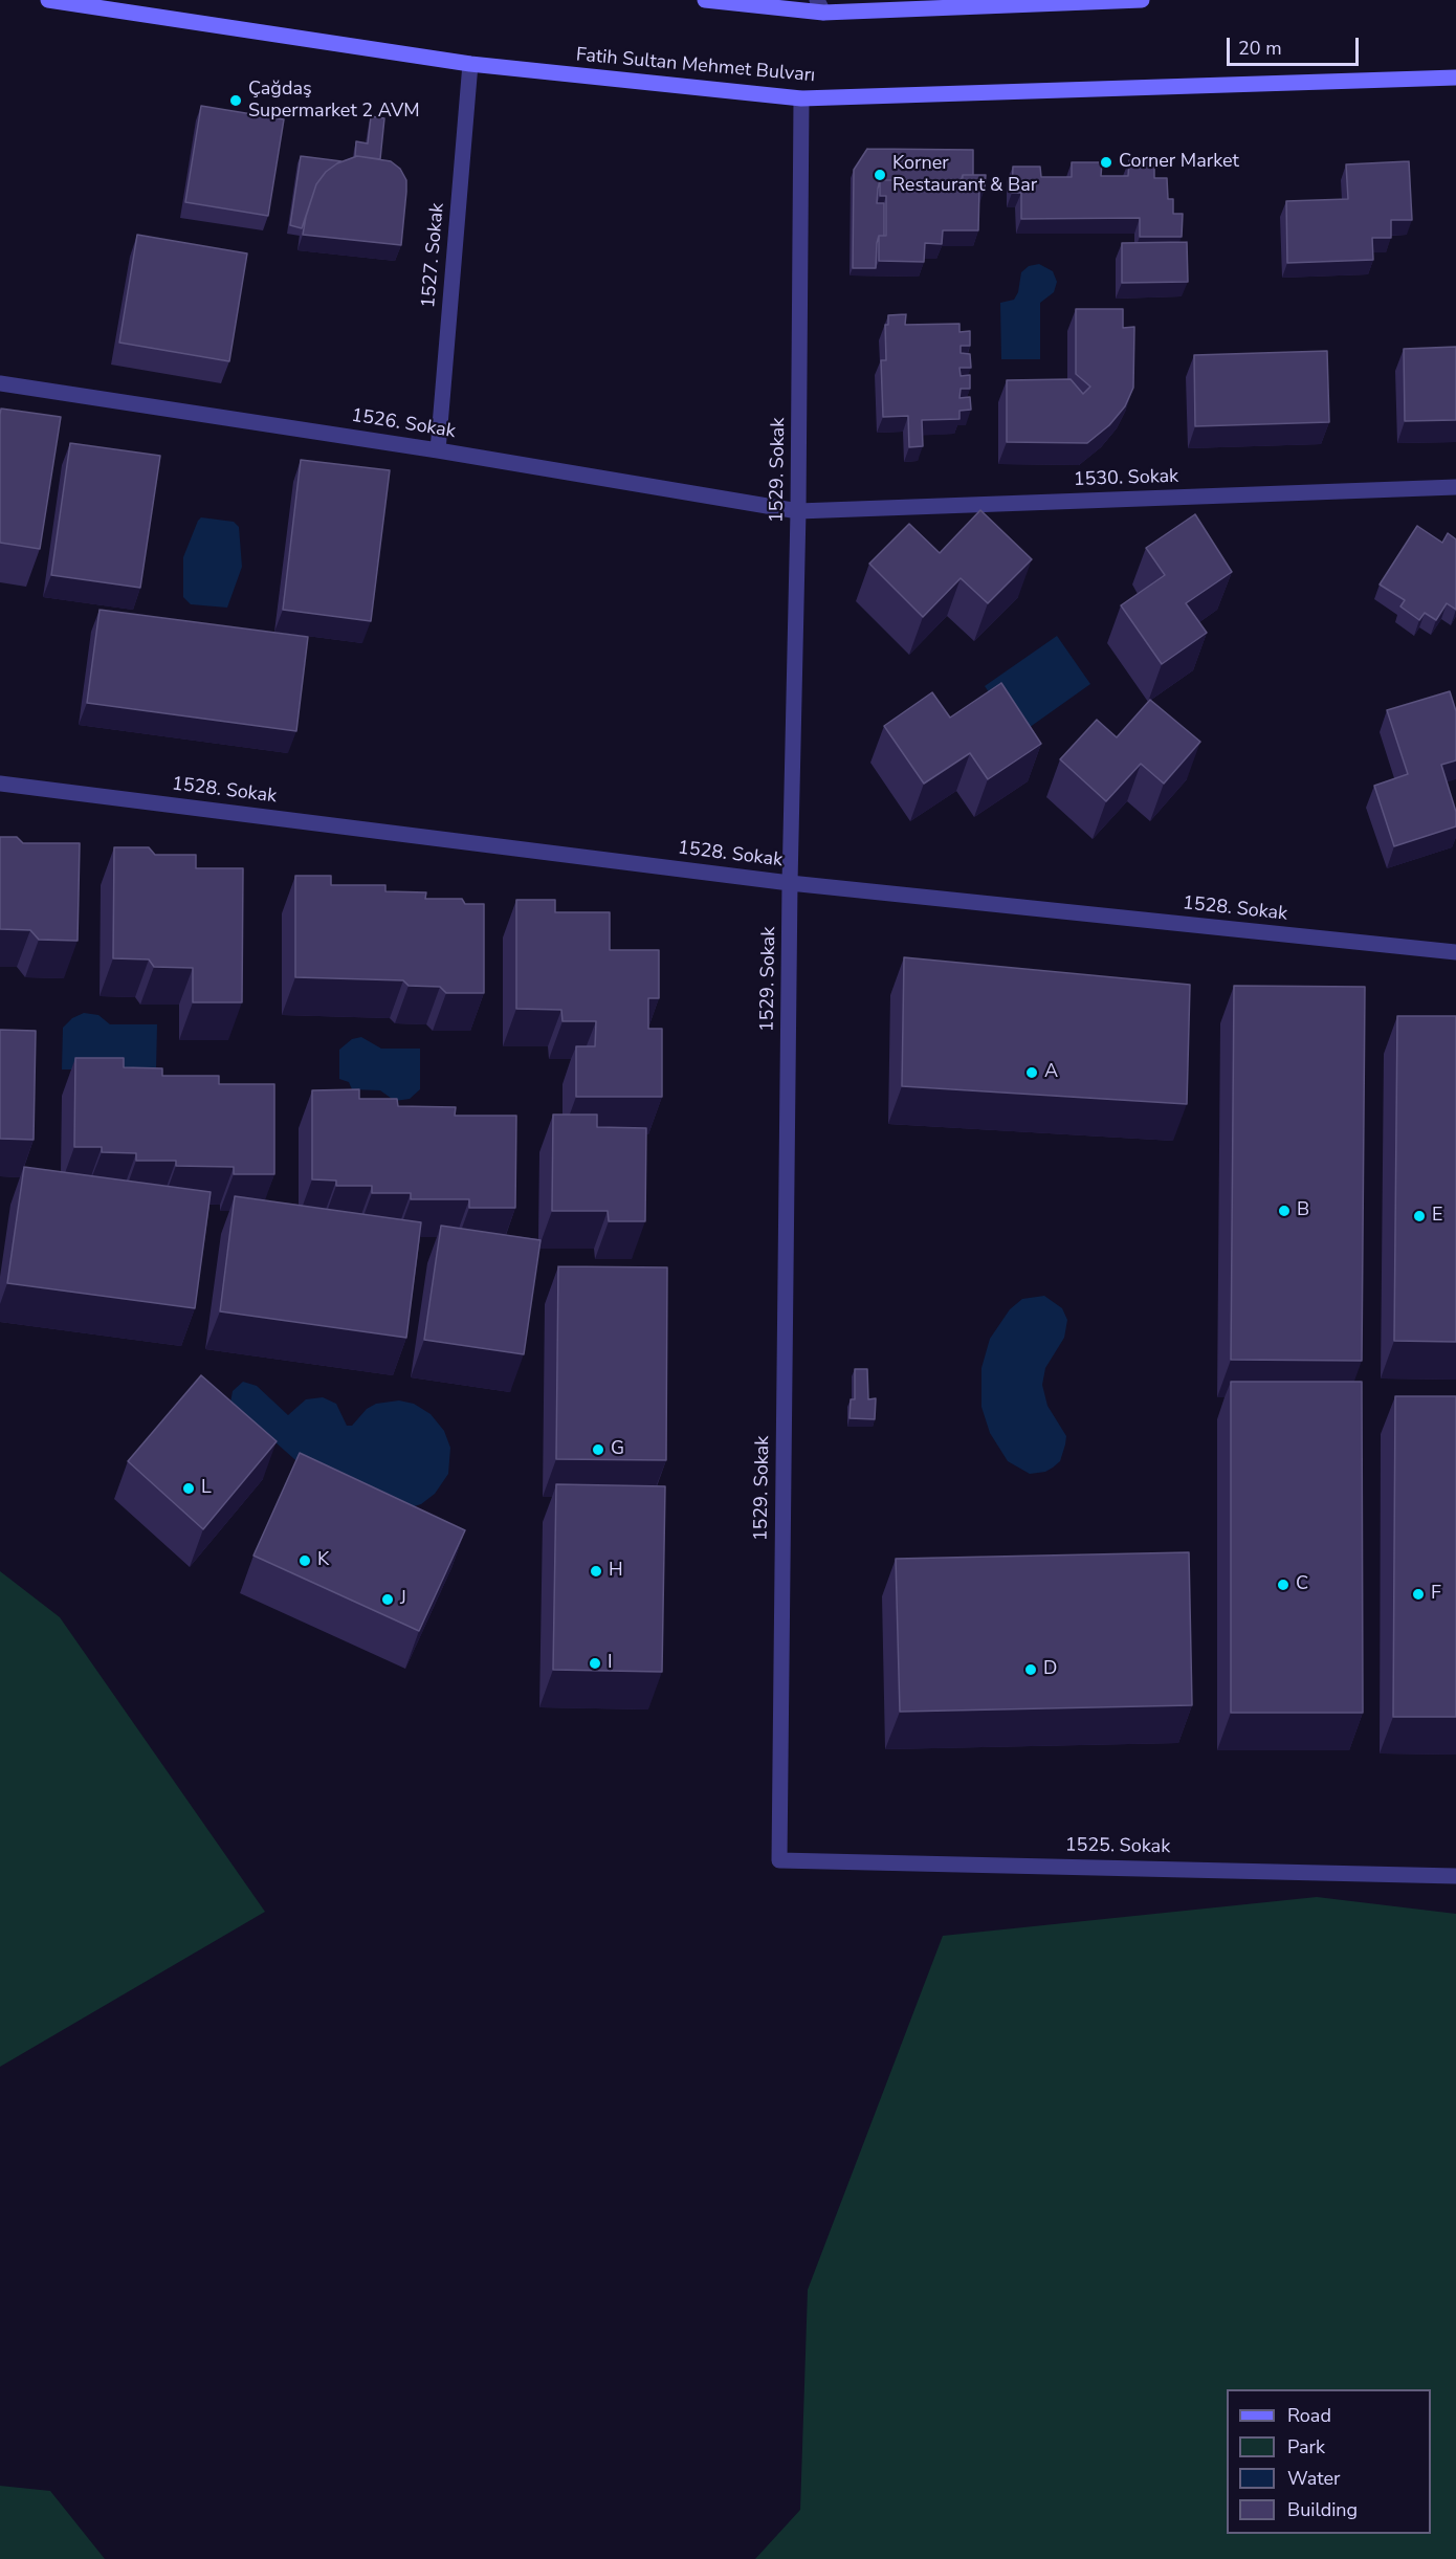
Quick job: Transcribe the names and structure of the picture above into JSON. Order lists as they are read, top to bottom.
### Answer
{
  "streets": {
    "main road": ["Fatih Sultan Mehmet Bulvarı"],
    "street": [
      "1527. Sokak",
      "1526. Sokak",
      "1529. Sokak",
      "1530. Sokak",
      "1528. Sokak",
      "1525. Sokak"
    ]
  },
  "crossings": [
    ["Fatih Sultan Mehmet Bulvarı", "1527. Sokak"],
    ["Fatih Sultan Mehmet Bulvarı", "1529. Sokak"],
    ["1527. Sokak", "1526. Sokak"],
    ["1526. Sokak", "1529. Sokak"],
    ["1526. Sokak", "1530. Sokak"],
    ["1529. Sokak", "1530. Sokak"],
    ["1529. Sokak", "1528. Sokak"],
    ["1529. Sokak", "1525. Sokak"]
  ],
  "places": [
    "Çağdaş Supermarket 2 AVM",
    "Corner Market",
    "Korner Restaurant & Bar",
    "A",
    "B",
    "E",
    "G",
    "L",
    "K",
    "H",
    "C",
    "F",
    "J",
    "I",
    "D"
  ],
  "legend": [
    "Road",
    "Park",
    "Water",
    "Building"
  ],
  "scale_bar": "20 m"
}
